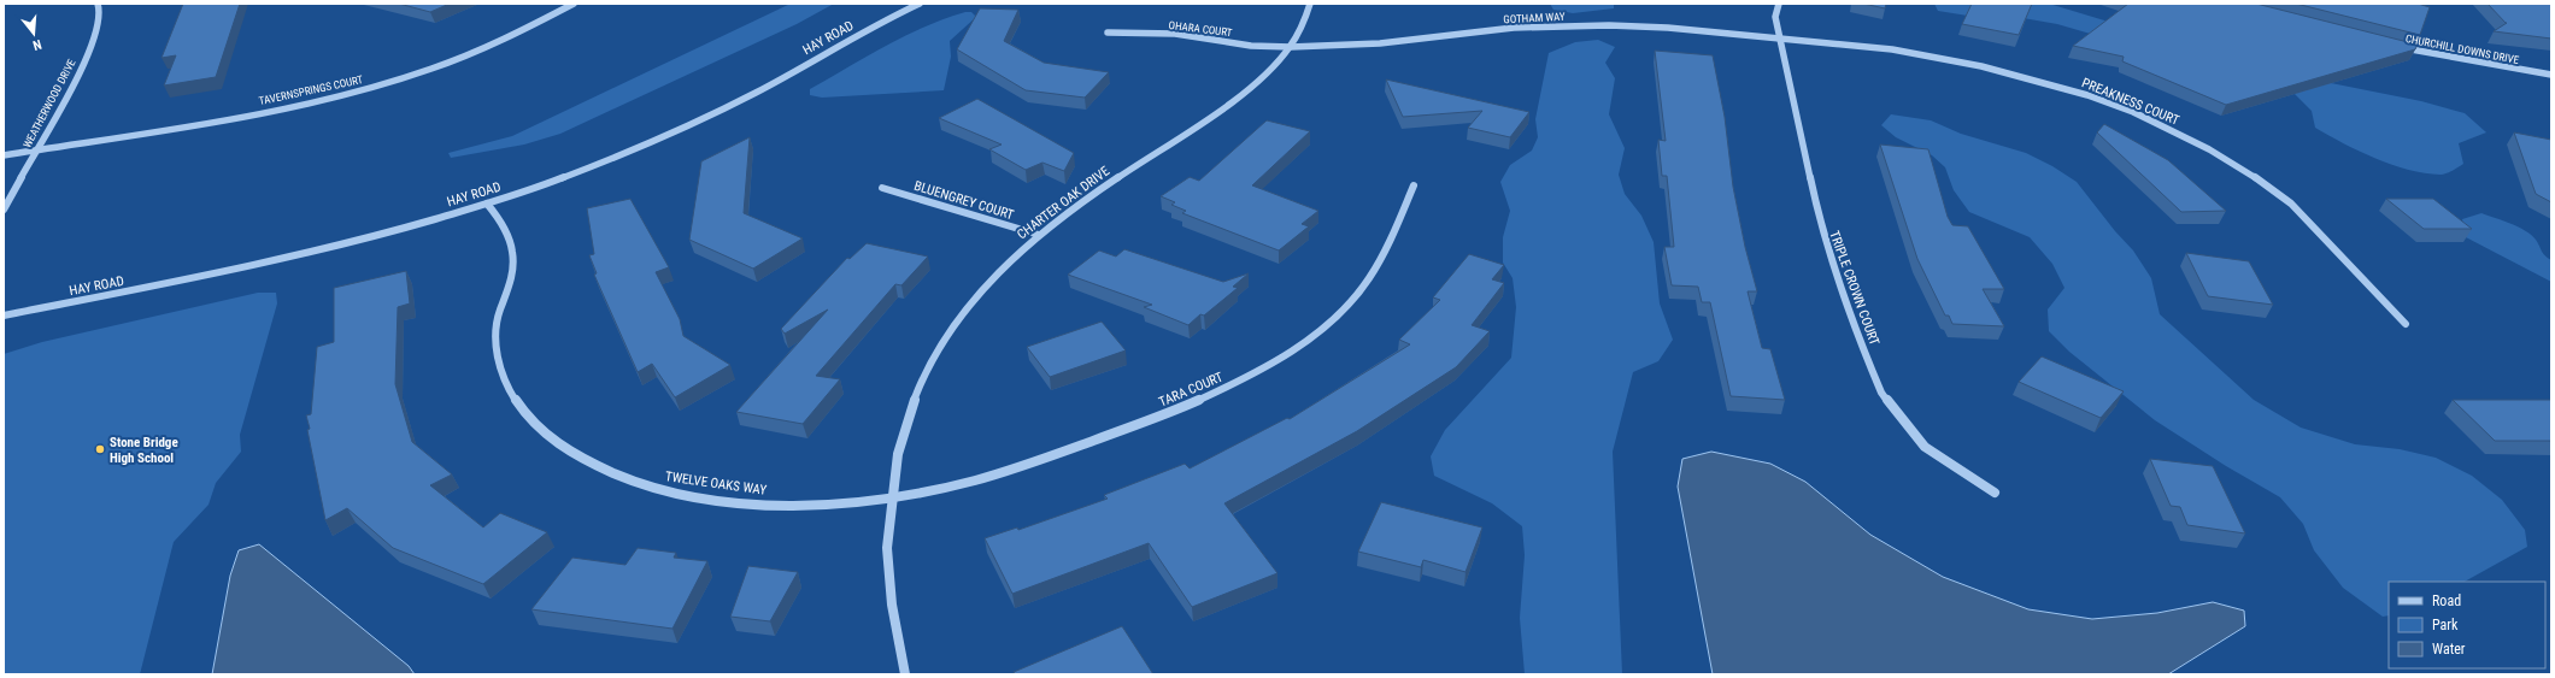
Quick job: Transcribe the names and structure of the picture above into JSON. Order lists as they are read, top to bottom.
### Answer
{
  "streets": {
    "street": [
      "GOTHAM WAY",
      "OHARA COURT",
      "HAY ROAD",
      "CHURCHILL DOWNS DRIVE",
      "TAVERNSPRINGS COURT",
      "PREAKNESS COURT",
      "WEATHERWOOD DRIVE",
      "BLUENGREY COURT",
      "CHARTER OAK DRIVE",
      "TRIPLE CROWN COURT",
      "TARA COURT",
      "TWELVE OAKS WAY"
    ]
  },
  "crossings": [
    ["GOTHAM WAY", "OHARA COURT"],
    ["GOTHAM WAY", "PREAKNESS COURT"],
    ["GOTHAM WAY", "CHARTER OAK DRIVE"],
    ["GOTHAM WAY", "TRIPLE CROWN COURT"],
    ["OHARA COURT", "CHARTER OAK DRIVE"],
    ["HAY ROAD", "TWELVE OAKS WAY"],
    ["TAVERNSPRINGS COURT", "WEATHERWOOD DRIVE"],
    ["PREAKNESS COURT", "TRIPLE CROWN COURT"],
    ["BLUENGREY COURT", "CHARTER OAK DRIVE"],
    ["CHARTER OAK DRIVE", "TARA COURT"],
    ["CHARTER OAK DRIVE", "TWELVE OAKS WAY"],
    ["TARA COURT", "TWELVE OAKS WAY"]
  ],
  "places": ["Stone Bridge High School"],
  "legend": ["Road", "Park", "Water"],
  "north": "bottom"
}
